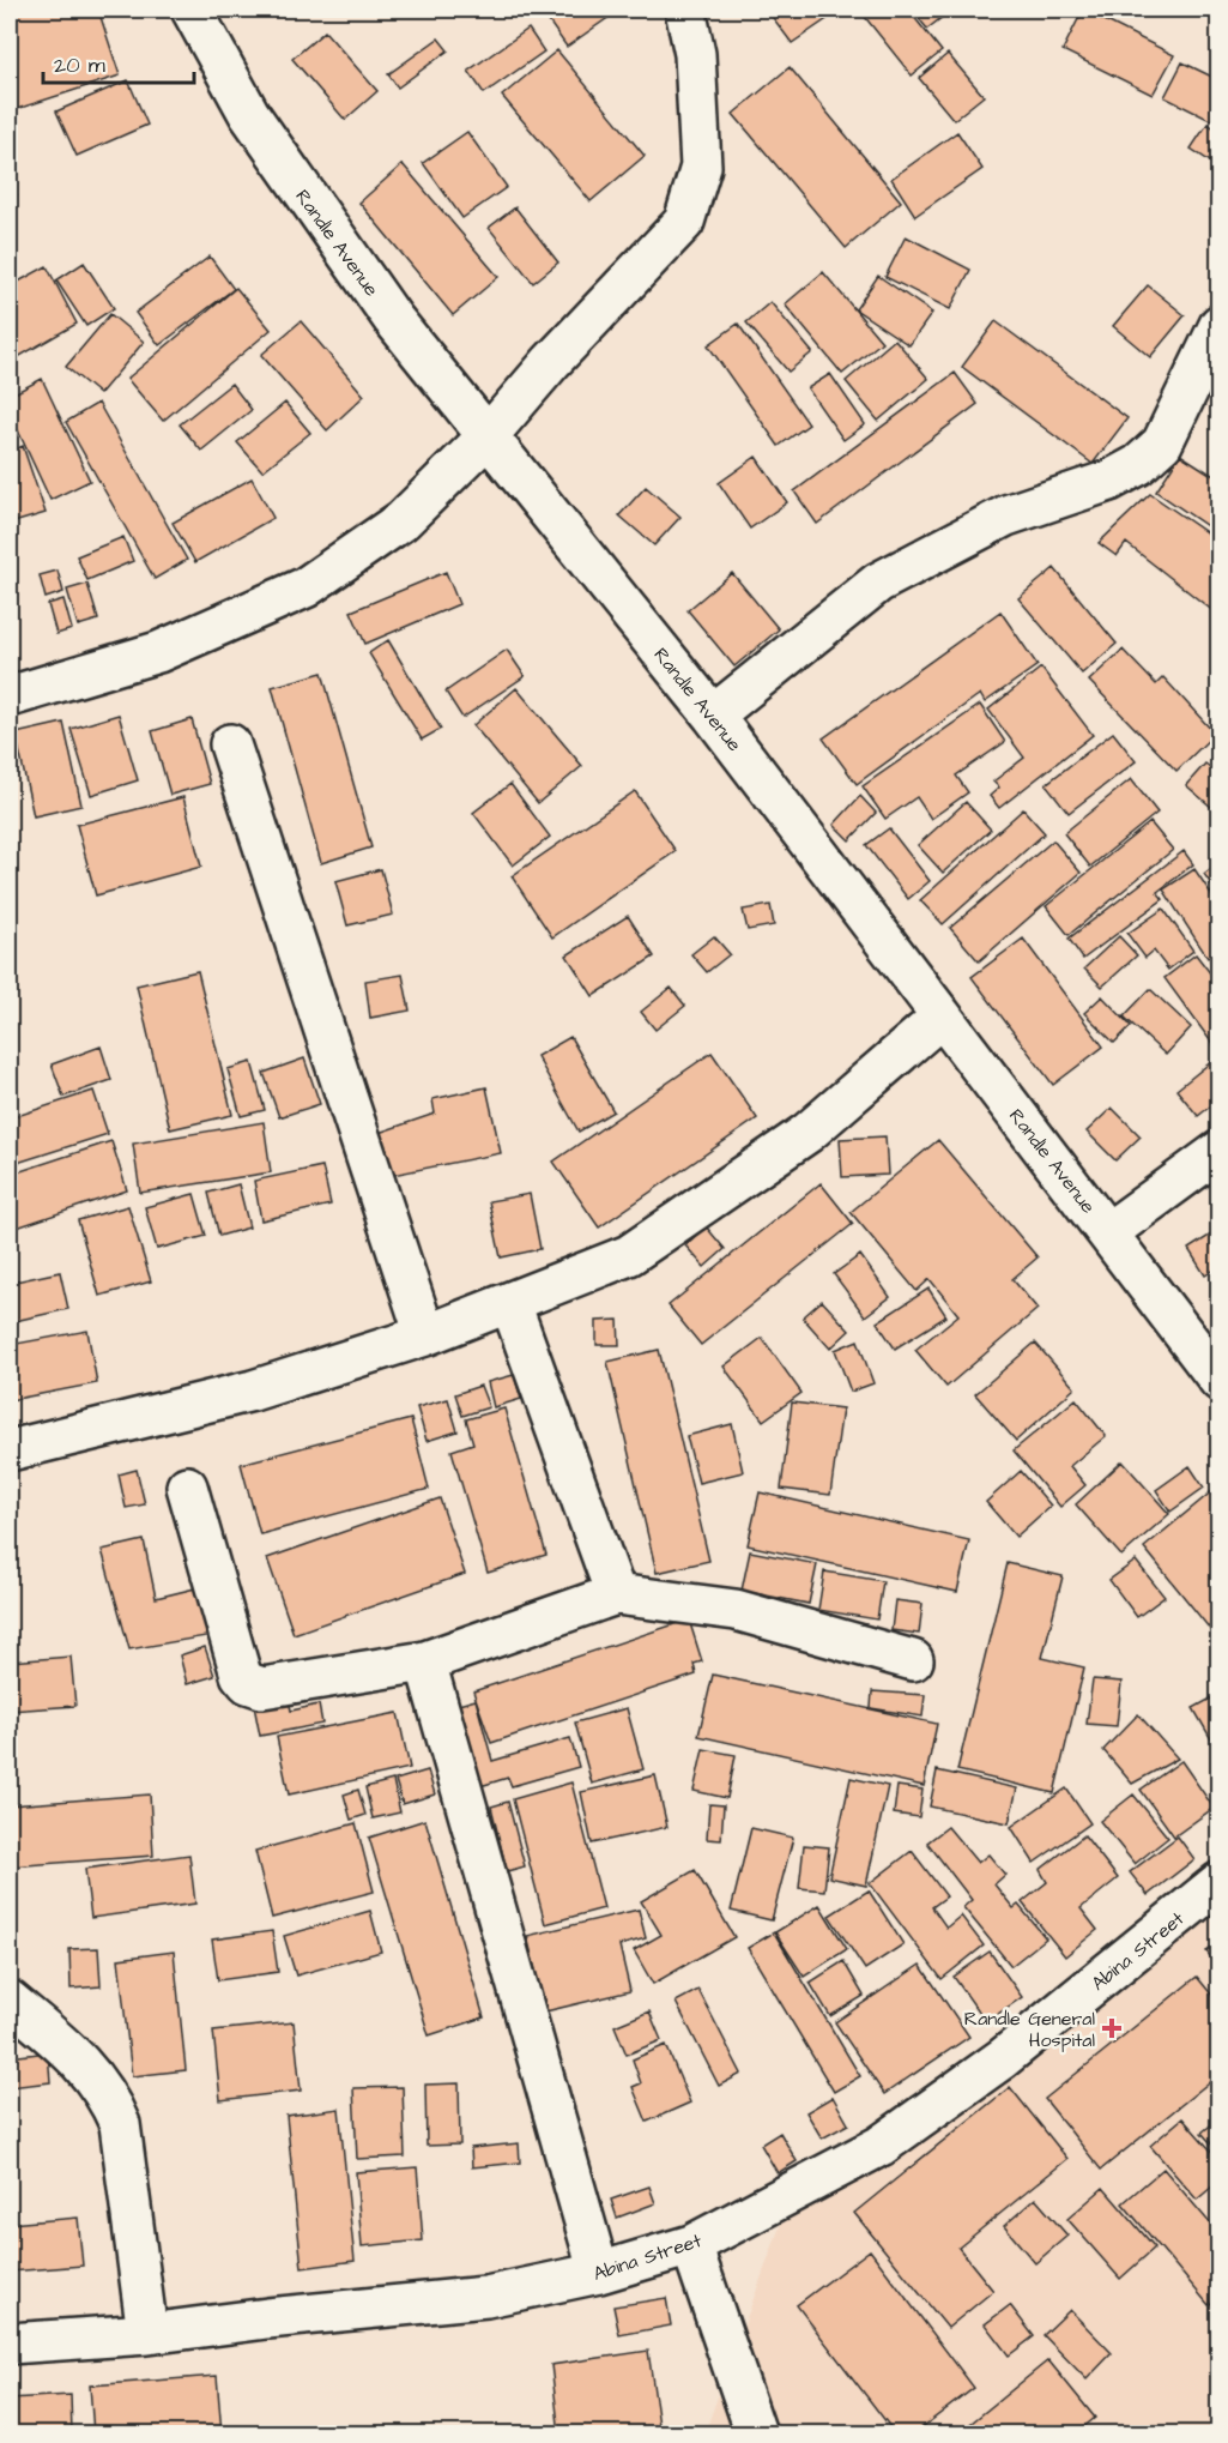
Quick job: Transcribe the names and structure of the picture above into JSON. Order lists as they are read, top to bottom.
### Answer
{
  "streets": {
    "street": ["Randle Avenue", "Abina Street"]
  },
  "places": {
    "health": ["Randle General Hospital"]
  },
  "scale_bar": "20 m"
}
